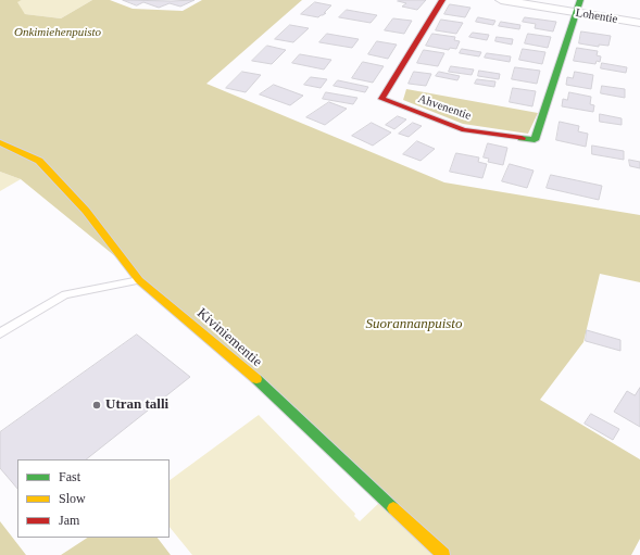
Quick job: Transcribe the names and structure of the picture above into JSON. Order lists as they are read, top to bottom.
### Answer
{
  "streets": {
    "street": ["Lohentie", "Ahvenentie", "Kiviniementie"]
  },
  "crossings": [
    ["Lohentie", "Ahvenentie"]
  ],
  "parks": ["Onkimiehenpuisto", "Suorannanpuisto"],
  "places": ["Utran talli"],
  "legend": ["Fast", "Slow", "Jam"]
}
